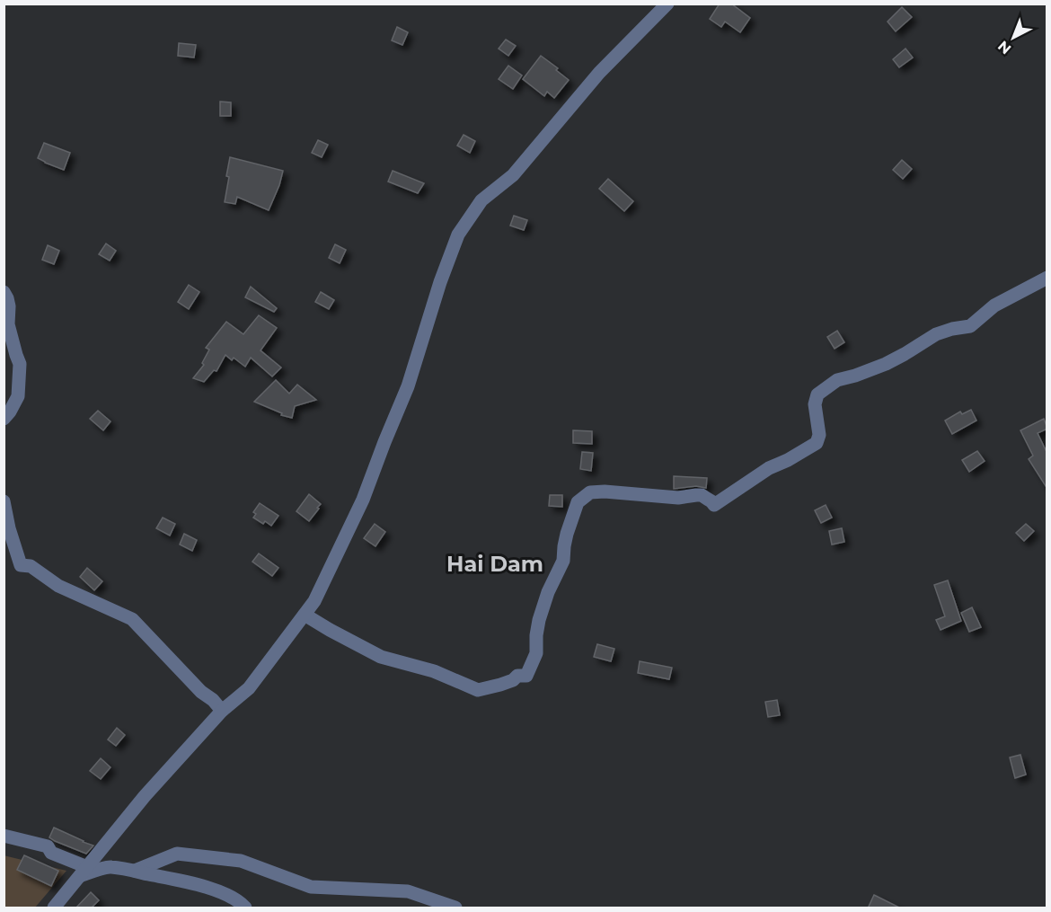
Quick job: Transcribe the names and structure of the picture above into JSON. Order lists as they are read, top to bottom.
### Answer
{
  "districts": ["Hai Dam"],
  "north": "bottom left"
}
